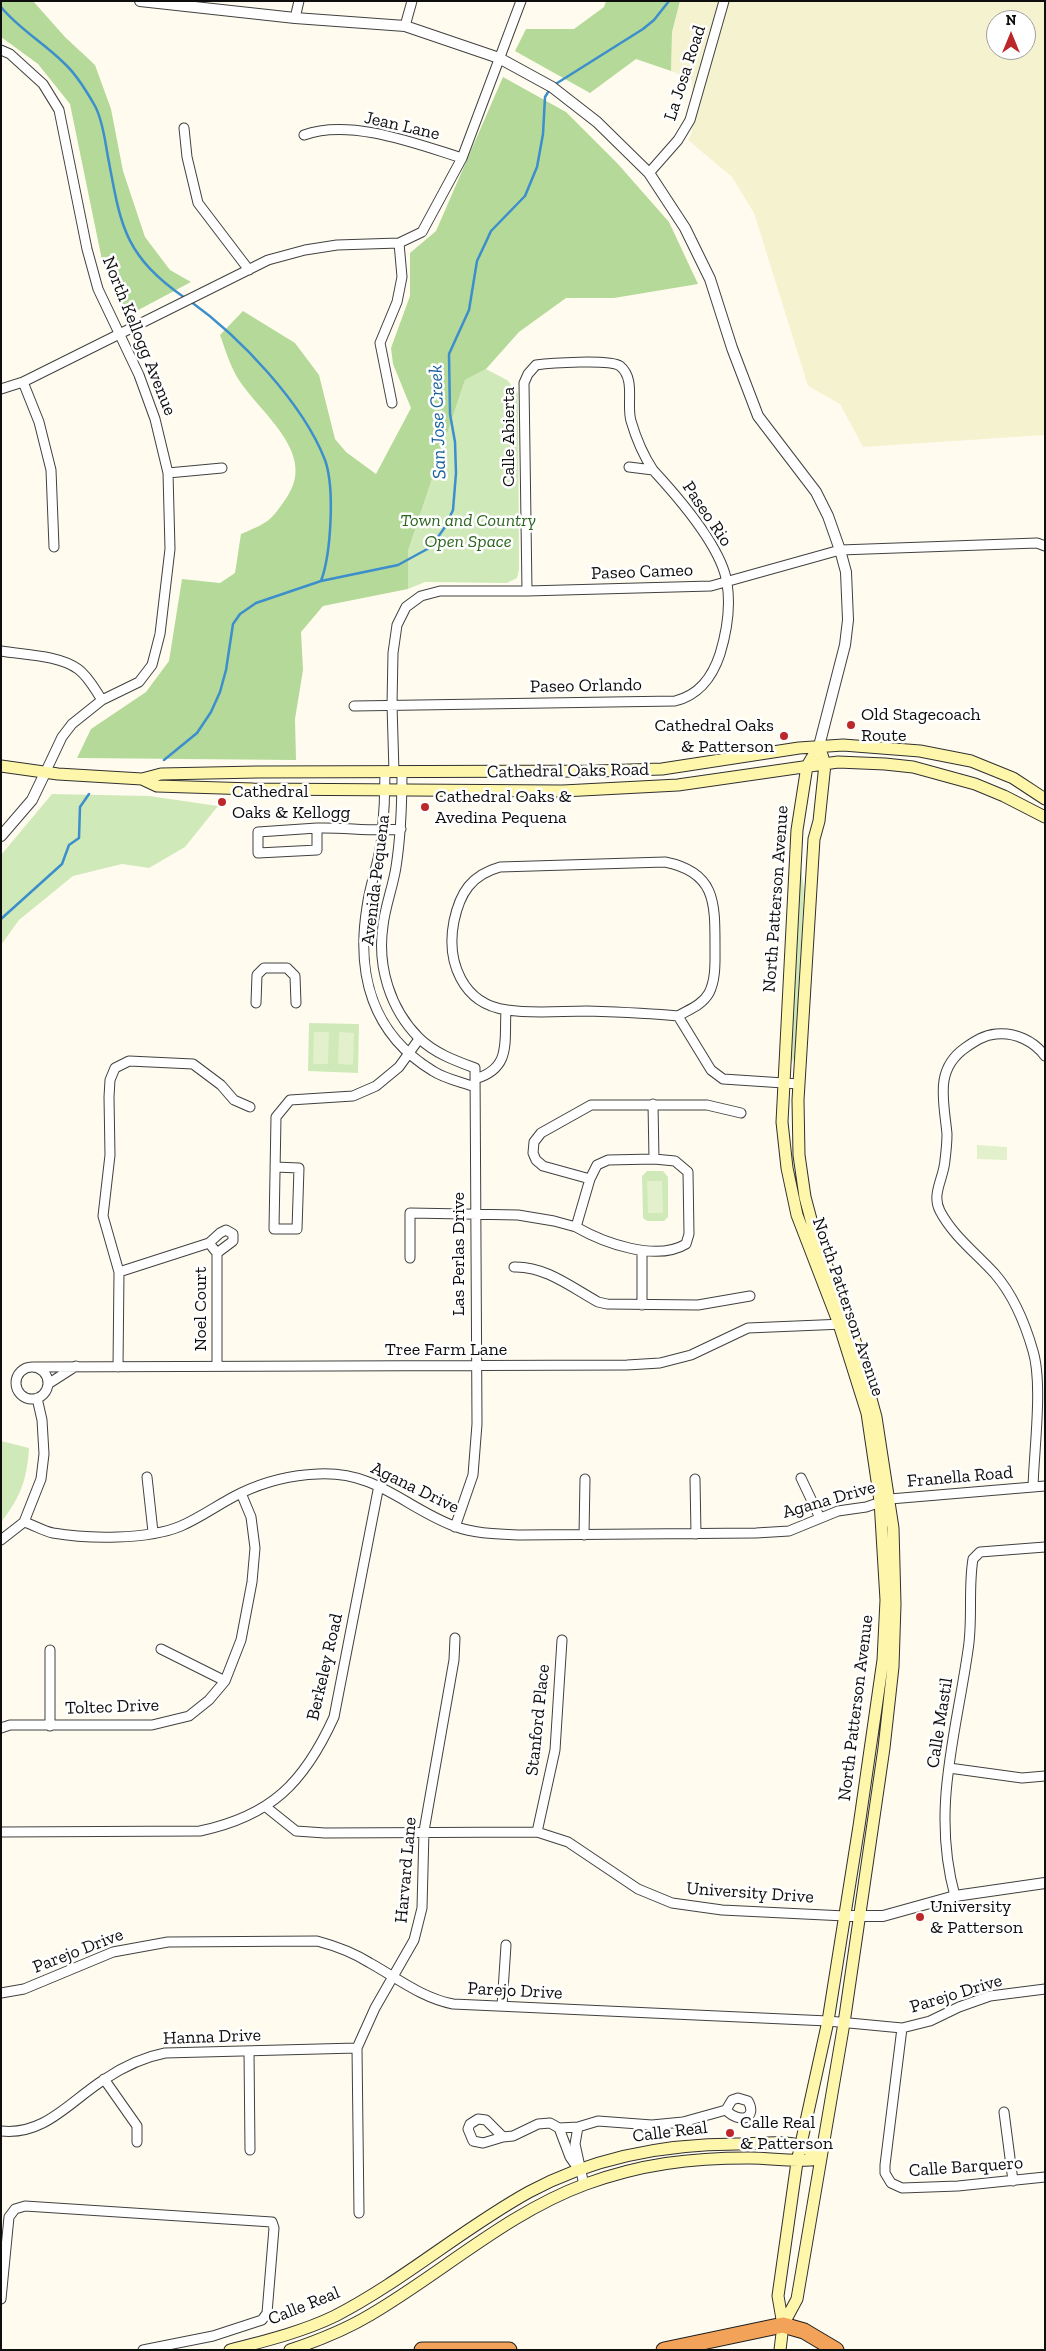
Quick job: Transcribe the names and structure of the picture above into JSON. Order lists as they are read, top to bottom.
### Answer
{
  "streets": {
    "main road": ["Cathedral Oaks Road", "North Patterson Avenue", "Calle Real"],
    "street": [
      "La Josa Road",
      "Jean Lane",
      "North Kellogg Avenue",
      "Calle Abierta",
      "Paseo Rio",
      "Paseo Cameo",
      "Paseo Orlando",
      "Avenida Pequena",
      "Las Perlas Drive",
      "Noel Court",
      "Tree Farm Lane",
      "Franella Road",
      "Agana Drive",
      "Berkeley Road",
      "Toltec Drive",
      "Stanford Place",
      "Calle Mastil",
      "Harvard Lane",
      "University Drive",
      "Parejo Drive",
      "Hanna Drive",
      "Calle Barquero"
    ]
  },
  "crossings": [
    ["La Josa Road", "North Patterson Avenue"],
    ["North Kellogg Avenue", "Cathedral Oaks Road"],
    ["Calle Abierta", "Paseo Rio"],
    ["Calle Abierta", "Paseo Cameo"],
    ["Paseo Rio", "Paseo Cameo"],
    ["Paseo Rio", "Paseo Orlando"],
    ["Paseo Cameo", "Paseo Orlando"],
    ["Paseo Cameo", "Cathedral Oaks Road"],
    ["Paseo Cameo", "Avenida Pequena"],
    ["Paseo Cameo", "North Patterson Avenue"],
    ["Cathedral Oaks Road", "Avenida Pequena"],
    ["Cathedral Oaks Road", "North Patterson Avenue"],
    ["Avenida Pequena", "Las Perlas Drive"],
    ["North Patterson Avenue", "Tree Farm Lane"],
    ["North Patterson Avenue", "Franella Road"],
    ["North Patterson Avenue", "Agana Drive"],
    ["North Patterson Avenue", "University Drive"],
    ["North Patterson Avenue", "Parejo Drive"],
    ["North Patterson Avenue", "Calle Real"],
    ["Las Perlas Drive", "Tree Farm Lane"],
    ["Las Perlas Drive", "Agana Drive"],
    ["Noel Court", "Tree Farm Lane"],
    ["Franella Road", "Agana Drive"],
    ["Agana Drive", "Berkeley Road"],
    ["Agana Drive", "Toltec Drive"],
    ["Berkeley Road", "University Drive"],
    ["Stanford Place", "University Drive"],
    ["Calle Mastil", "University Drive"],
    ["Harvard Lane", "University Drive"],
    ["Harvard Lane", "Parejo Drive"],
    ["Harvard Lane", "Hanna Drive"],
    ["Parejo Drive", "Calle Barquero"]
  ],
  "water": ["San Jose Creek"],
  "parks": ["Town and Country Open Space"],
  "places": [
    "Old Stagecoach Route",
    "Cathedral Oaks & Patterson",
    "Cathedral Oaks & Kellogg",
    "Cathedral Oaks & Avedina Pequena",
    "University & Patterson",
    "Calle Real & Patterson"
  ],
  "north": "top"
}
